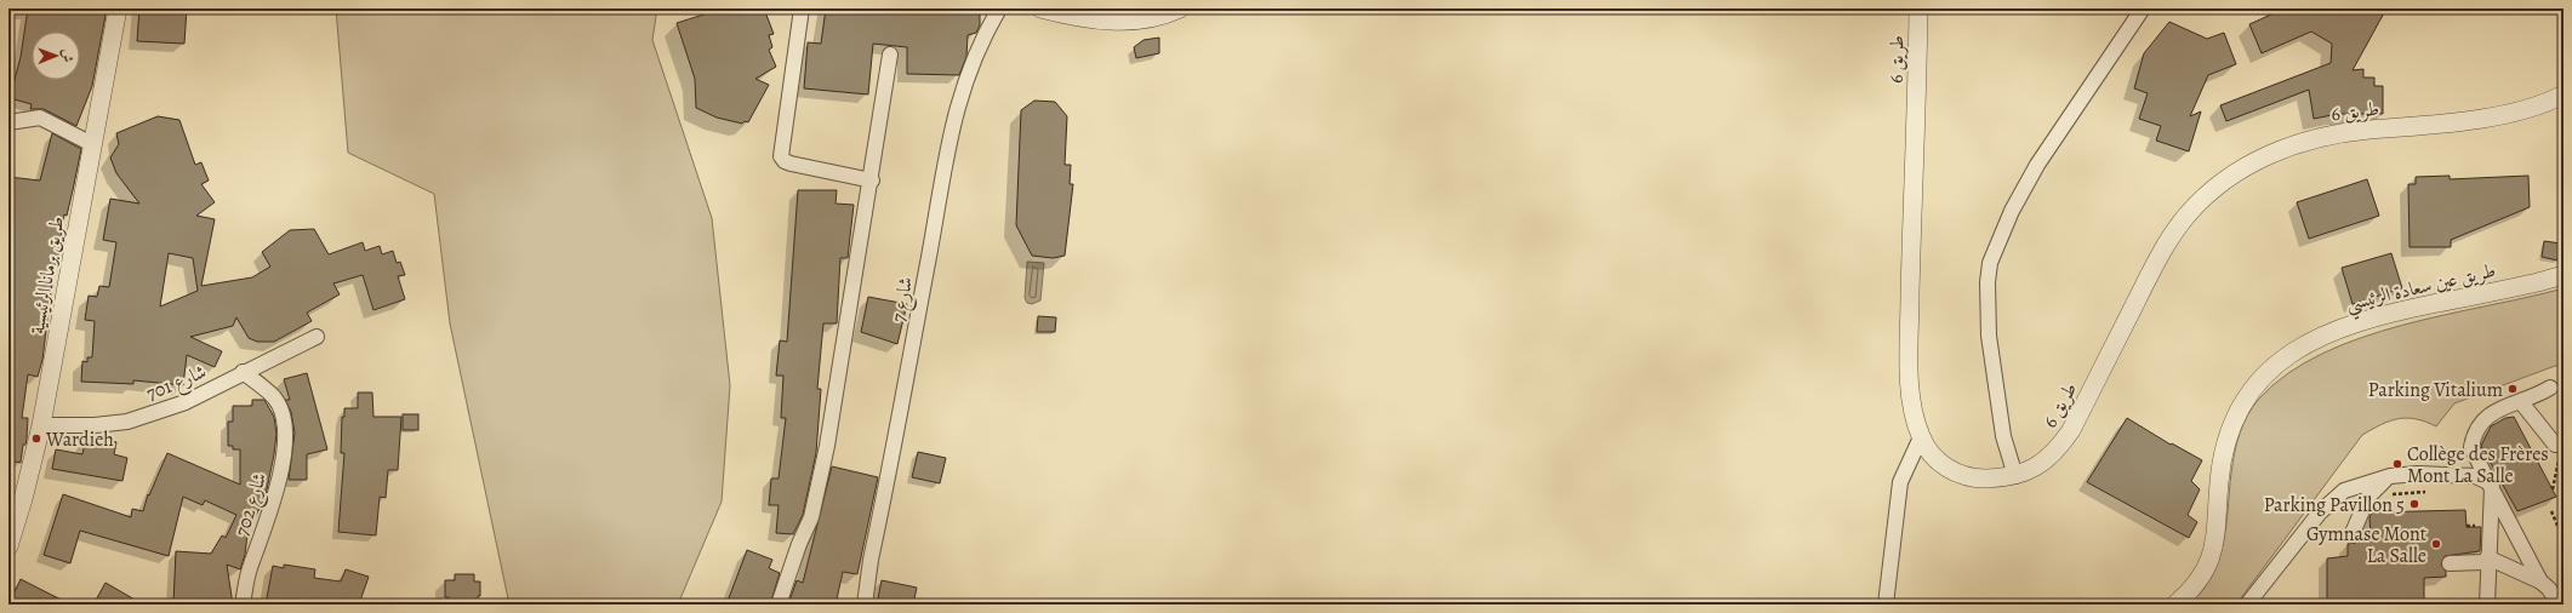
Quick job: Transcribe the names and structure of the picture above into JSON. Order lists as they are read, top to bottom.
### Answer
{
  "streets": {
    "street": [
      "طريق 6",
      "طريق برمانا الرئيسية",
      "طريق عين سعادة الرئيسي",
      "شارع 7",
      "شارع 701",
      "شارع 702"
    ]
  },
  "crossings": [
    ["طريق برمانا الرئيسية", "شارع 701"],
    ["شارع 701", "شارع 702"]
  ],
  "places": [
    "Parking Vitalium",
    "Wardieh",
    "Collège des Frères Mont La Salle",
    "Parking Pavillon 5",
    "Gymnase Mont La Salle"
  ],
  "north": "right"
}
